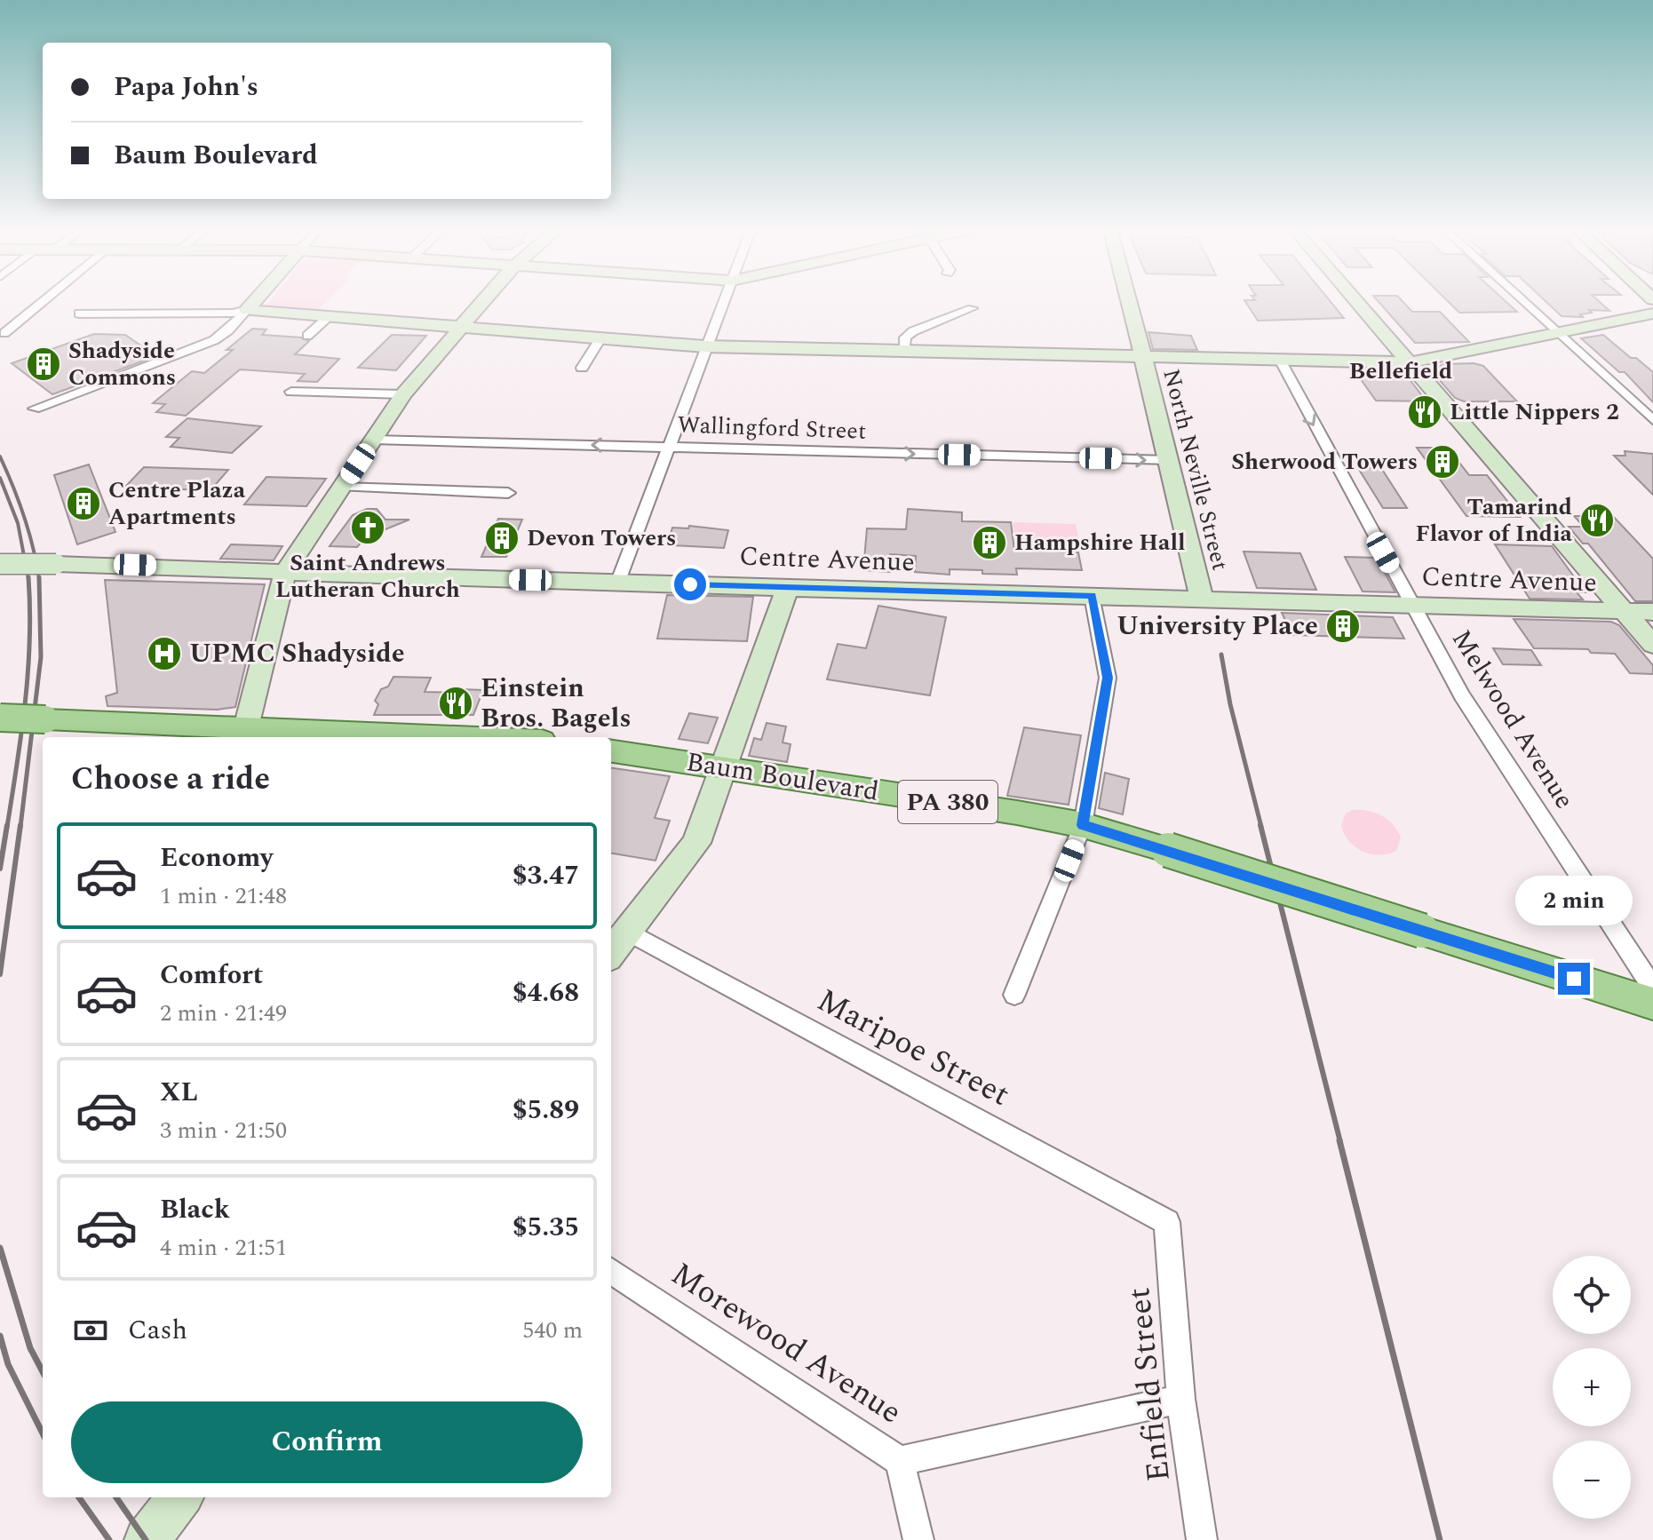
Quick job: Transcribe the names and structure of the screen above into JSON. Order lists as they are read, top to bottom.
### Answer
{
  "streets": {
    "main road": ["Baum Boulevard", "PA 380"],
    "street": [
      "Wallingford Street",
      "North Neville Street",
      "Centre Avenue",
      "Melwood Avenue",
      "Maripoe Street",
      "Morewood Avenue",
      "Enfield Street"
    ]
  },
  "crossings": [
    ["Wallingford Street", "North Neville Street"],
    ["North Neville Street", "Centre Avenue"],
    ["Centre Avenue", "Melwood Avenue"],
    ["Maripoe Street", "Enfield Street"],
    ["Morewood Avenue", "Enfield Street"]
  ],
  "districts": ["Bellefield"],
  "places": {
    "building": [
      "Shadyside Commons",
      "Sherwood Towers",
      "Centre Plaza Apartments",
      "Devon Towers",
      "Hampshire Hall",
      "University Place"
    ],
    "restaurant": ["Little Nippers 2", "Tamarind Flavor of India", "Einstein Bros. Bagels"],
    "church": ["Saint Andrews Lutheran Church"],
    "hospital": ["UPMC Shadyside"]
  },
  "page": {
    "banner": ["Papa John's", "Baum Boulevard"],
    "heading": "Choose a ride",
    "list": [
      {
        "name": "Economy",
        "note": "1 min · 21:48",
        "value": "$3.47"
      },
      {
        "name": "Comfort",
        "note": "2 min · 21:49",
        "value": "$4.68"
      },
      {
        "name": "XL",
        "note": "3 min · 21:50",
        "value": "$5.89"
      },
      {
        "name": "Black",
        "note": "4 min · 21:51",
        "value": "$5.35"
      }
    ],
    "bubble": "2 min",
    "map_buttons": ["+", "−"],
    "pay": ["Cash", "540 m"],
    "buttons": "Confirm"
  }
}
